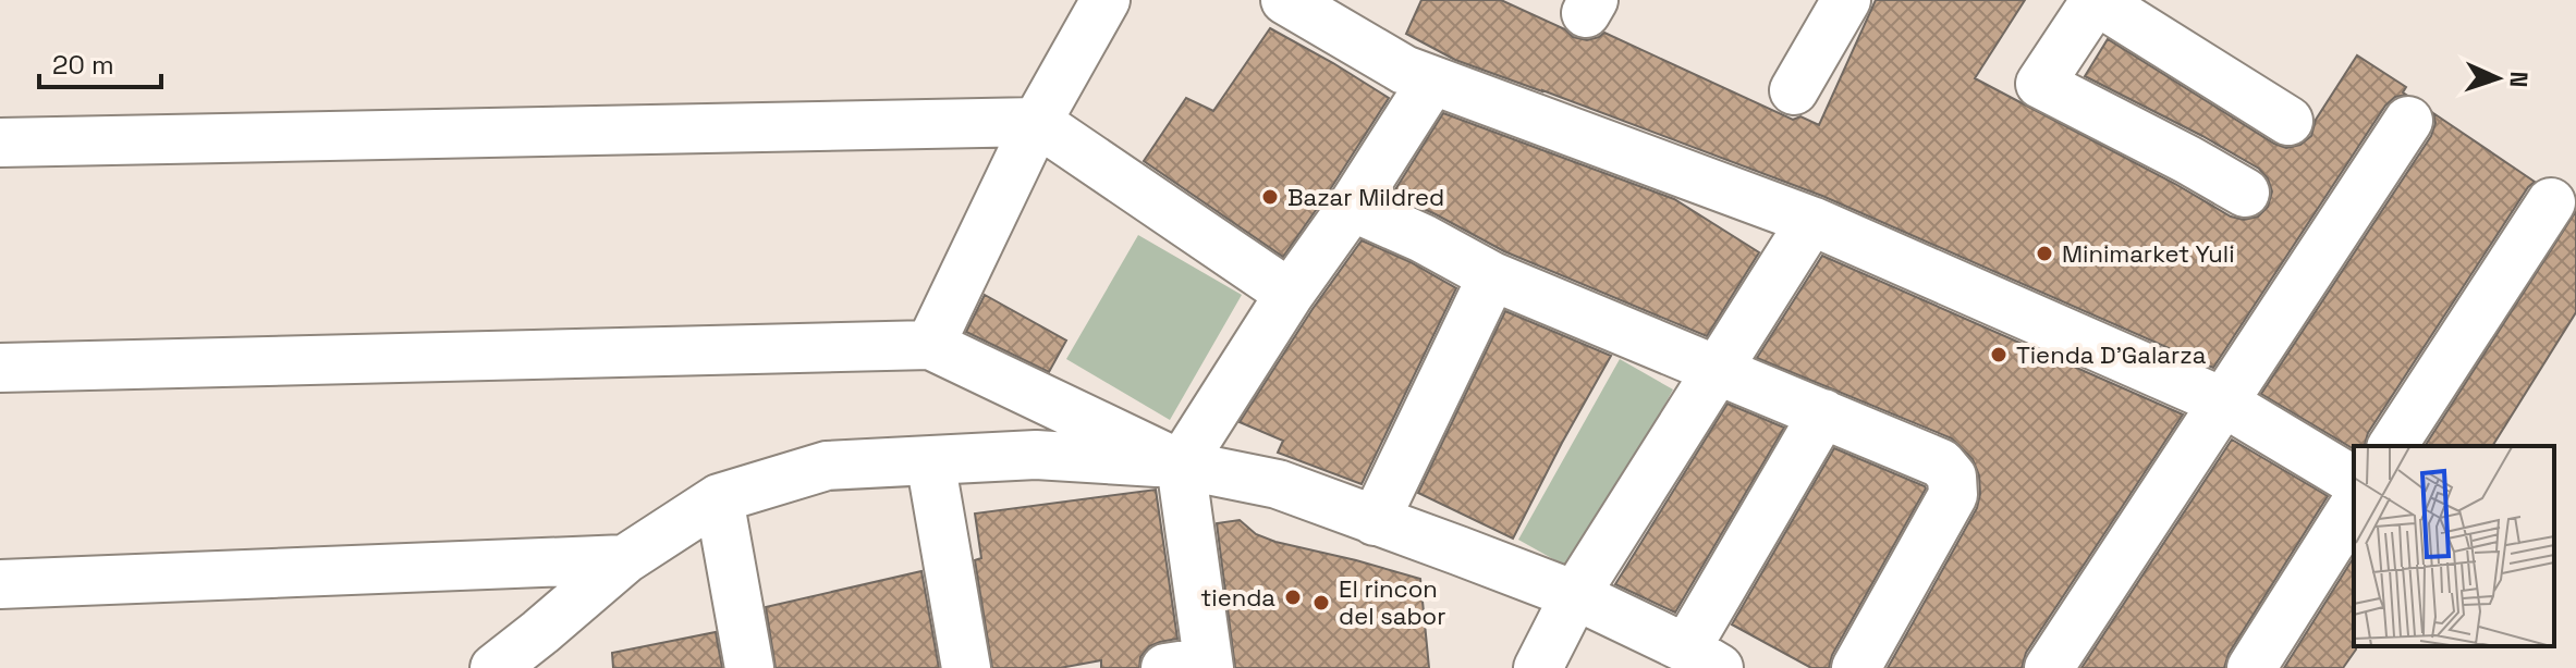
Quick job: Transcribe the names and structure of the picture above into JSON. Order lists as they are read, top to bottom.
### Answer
{
  "places": [
    "Bazar Mildred",
    "Minimarket Yuli",
    "Tienda D'Galarza",
    "tienda",
    "El rincon del sabor"
  ],
  "scale_bar": "20 m",
  "north": "right"
}
